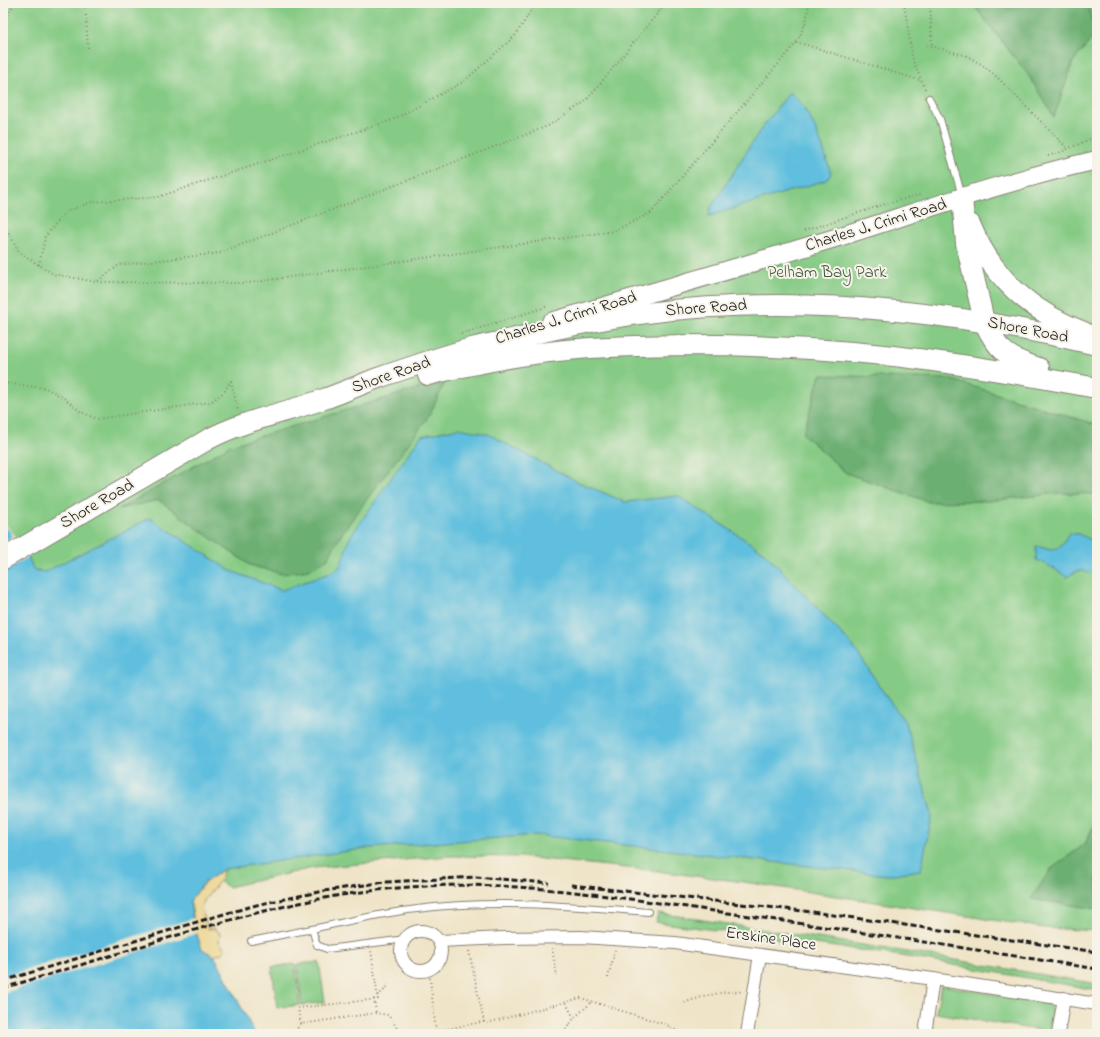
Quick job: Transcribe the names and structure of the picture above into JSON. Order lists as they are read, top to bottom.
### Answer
{
  "streets": {
    "main road": ["Charles J. Crimi Road", "Shore Road"],
    "street": ["Erskine Place"]
  },
  "crossings": [
    ["Charles J. Crimi Road", "Shore Road"]
  ],
  "parks": ["Pelham Bay Park"]
}
